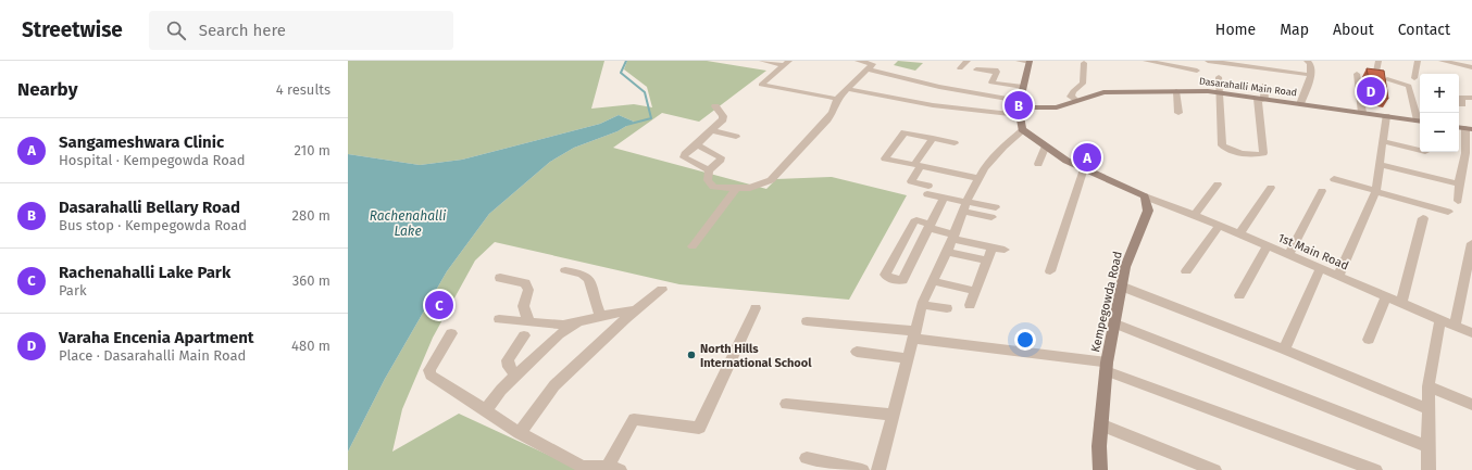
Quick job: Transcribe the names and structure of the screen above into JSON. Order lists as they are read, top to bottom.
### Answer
{
  "streets": {
    "street": ["Dasarahalli Main Road", "1st Main Road", "Kempegowda Road"]
  },
  "crossings": [
    ["1st Main Road", "Kempegowda Road"]
  ],
  "water": ["Rachenahalli Lake"],
  "places": ["North Hills International School"],
  "page": {
    "header": "Streetwise",
    "search": "Search here",
    "nav": [
      "Home",
      "Map",
      "About",
      "Contact"
    ],
    "heading": ["Nearby", "4 results"],
    "map_buttons": ["+", "−"],
    "pins": [
      "D",
      "B",
      "A",
      "C"
    ],
    "list": [
      {
        "mark": "A",
        "name": "Sangameshwara Clinic",
        "note": "Hospital · Kempegowda Road",
        "value": "210 m"
      },
      {
        "mark": "B",
        "name": "Dasarahalli Bellary Road",
        "note": "Bus stop · Kempegowda Road",
        "value": "280 m"
      },
      {
        "mark": "C",
        "name": "Rachenahalli Lake Park",
        "note": "Park",
        "value": "360 m"
      },
      {
        "mark": "D",
        "name": "Varaha Encenia Apartment",
        "note": "Place · Dasarahalli Main Road",
        "value": "480 m"
      }
    ]
  }
}
